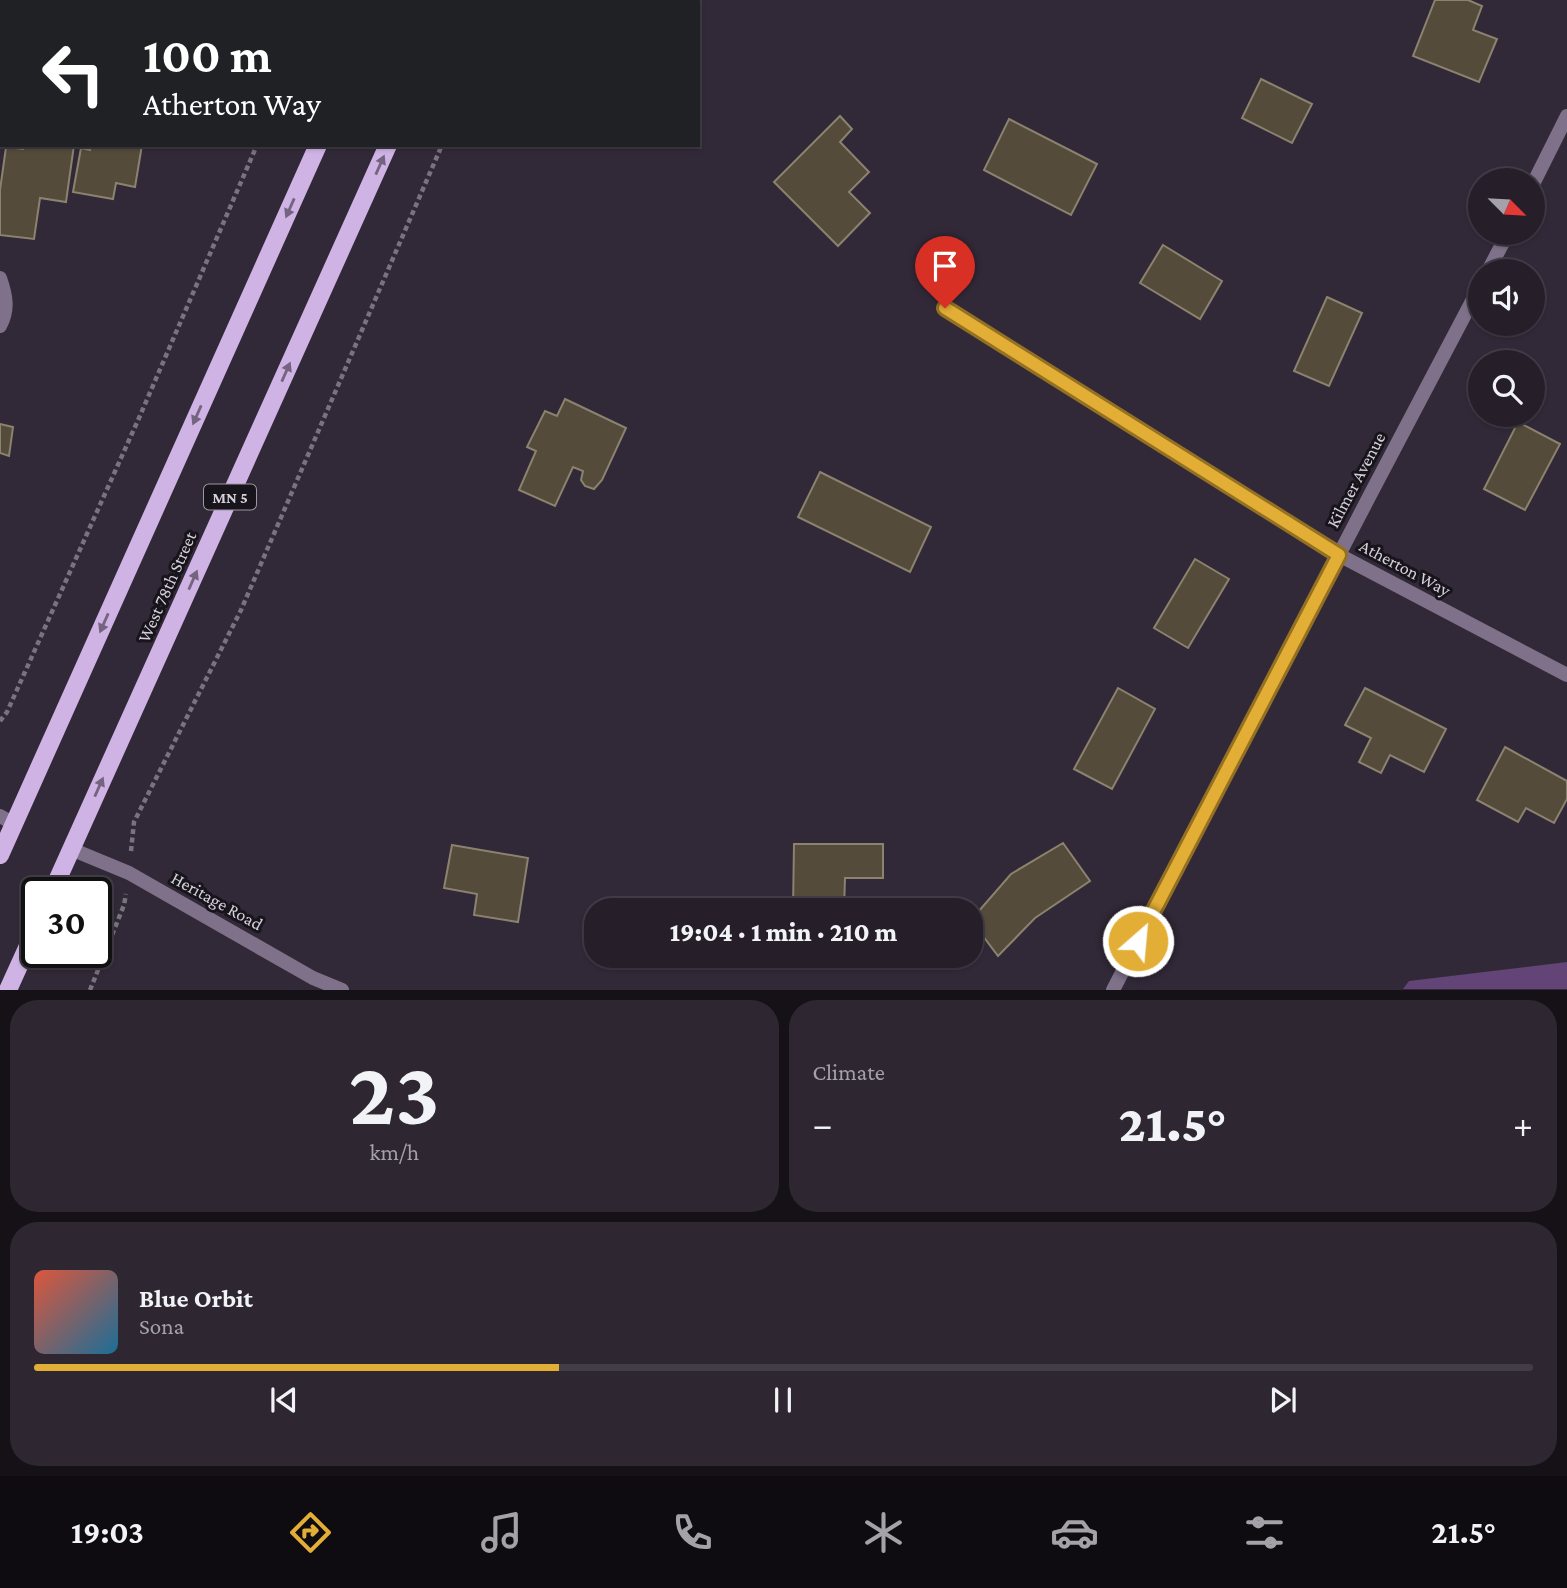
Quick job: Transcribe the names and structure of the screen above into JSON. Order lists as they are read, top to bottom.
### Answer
{
  "streets": {
    "main road": ["MN 5", "West 78th Street"],
    "street": ["Kilmer Avenue", "Atherton Way", "Heritage Road"]
  },
  "crossings": [
    ["Kilmer Avenue", "Atherton Way"],
    ["West 78th Street", "Heritage Road"]
  ],
  "north": "bottom right",
  "page": {
    "turn": ["100 m", "Atherton Way"],
    "limit": "30",
    "trip": "19:04 · 1 min · 210 m",
    "tile": [
      ["23", "km/h"],
      "Climate"
    ],
    "heat": ["−", "21.5°", "+"],
    "song": ["Blue Orbit", "Sona"],
    "tabs": ["19:03", "21.5°"]
  }
}
